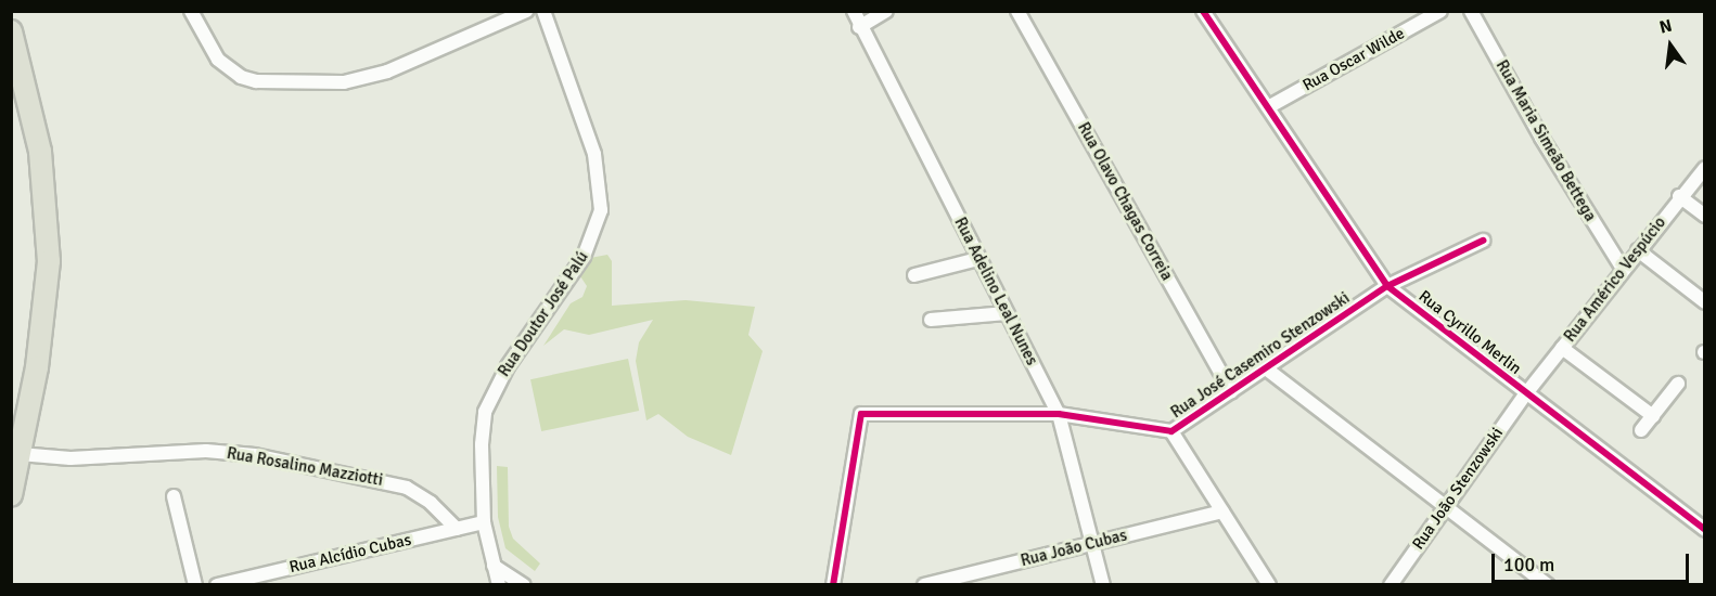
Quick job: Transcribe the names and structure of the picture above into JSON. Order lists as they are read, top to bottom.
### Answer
{
  "streets": {
    "street": [
      "Rua Oscar Wilde",
      "Rua Maria Simeão Bettega",
      "Rua Olavo Chagas Correia",
      "Rua Américo Vespúcio",
      "Rua Adelino Leal Nunes",
      "Rua Doutor José Palú",
      "Rua Cyrillo Merlin",
      "Rua José Casemiro Stenzowski",
      "Rua Rosalino Mazziotti",
      "Rua João Stenzowski",
      "Rua João Cubas",
      "Rua Alcídio Cubas"
    ]
  },
  "crossings": [
    ["Rua Oscar Wilde", "Rua Cyrillo Merlin"],
    ["Rua Maria Simeão Bettega", "Rua Américo Vespúcio"],
    ["Rua Olavo Chagas Correia", "Rua José Casemiro Stenzowski"],
    ["Rua Américo Vespúcio", "Rua Cyrillo Merlin"],
    ["Rua Américo Vespúcio", "Rua João Stenzowski"],
    ["Rua Adelino Leal Nunes", "Rua José Casemiro Stenzowski"],
    ["Rua Adelino Leal Nunes", "Rua João Cubas"],
    ["Rua Doutor José Palú", "Rua Alcídio Cubas"],
    ["Rua Cyrillo Merlin", "Rua José Casemiro Stenzowski"],
    ["Rua Cyrillo Merlin", "Rua João Stenzowski"],
    ["Rua Rosalino Mazziotti", "Rua Alcídio Cubas"]
  ],
  "scale_bar": "100 m",
  "north": "top"
}
